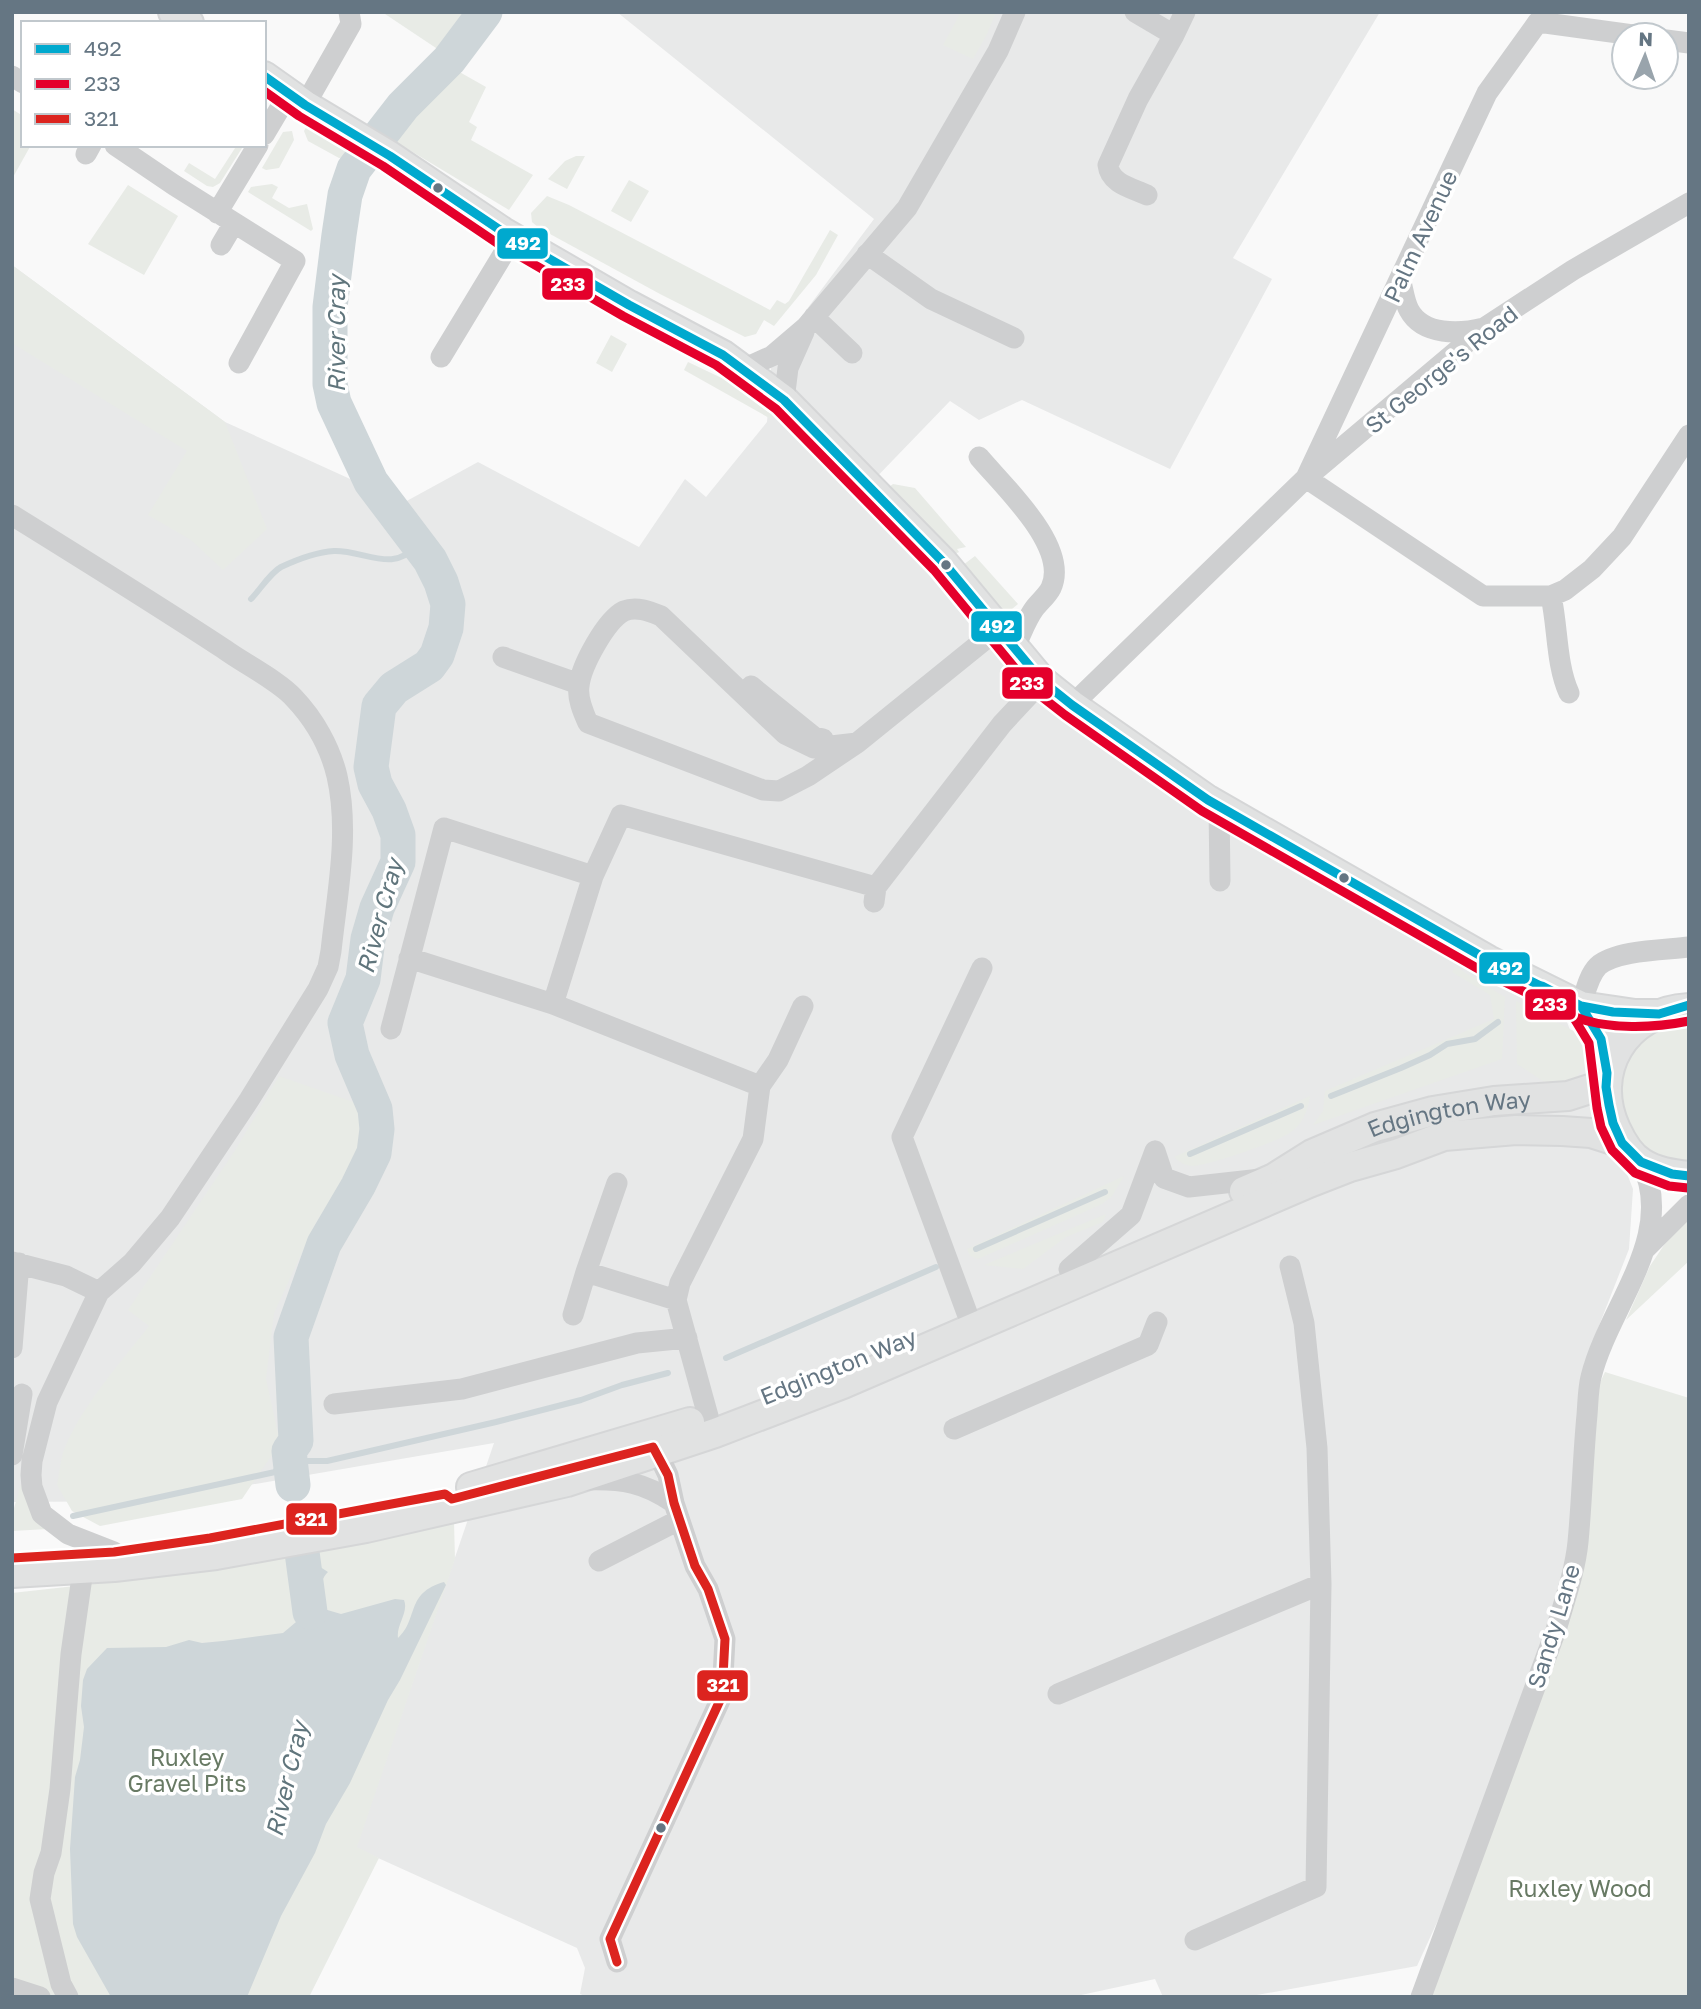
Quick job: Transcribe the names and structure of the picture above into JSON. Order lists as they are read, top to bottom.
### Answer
{
  "streets": {
    "main road": ["Edgington Way"],
    "street": ["Palm Avenue", "St George's Road", "Sandy Lane"]
  },
  "crossings": [
    ["Palm Avenue", "St George's Road"],
    ["Edgington Way", "Sandy Lane"]
  ],
  "water": ["River Cray"],
  "parks": ["Ruxley Gravel Pits", "Ruxley Wood"],
  "lines": ["transit line 492", "transit line 233", "transit line 321"],
  "legend": ["492", "233", "321"],
  "north": "top"
}
